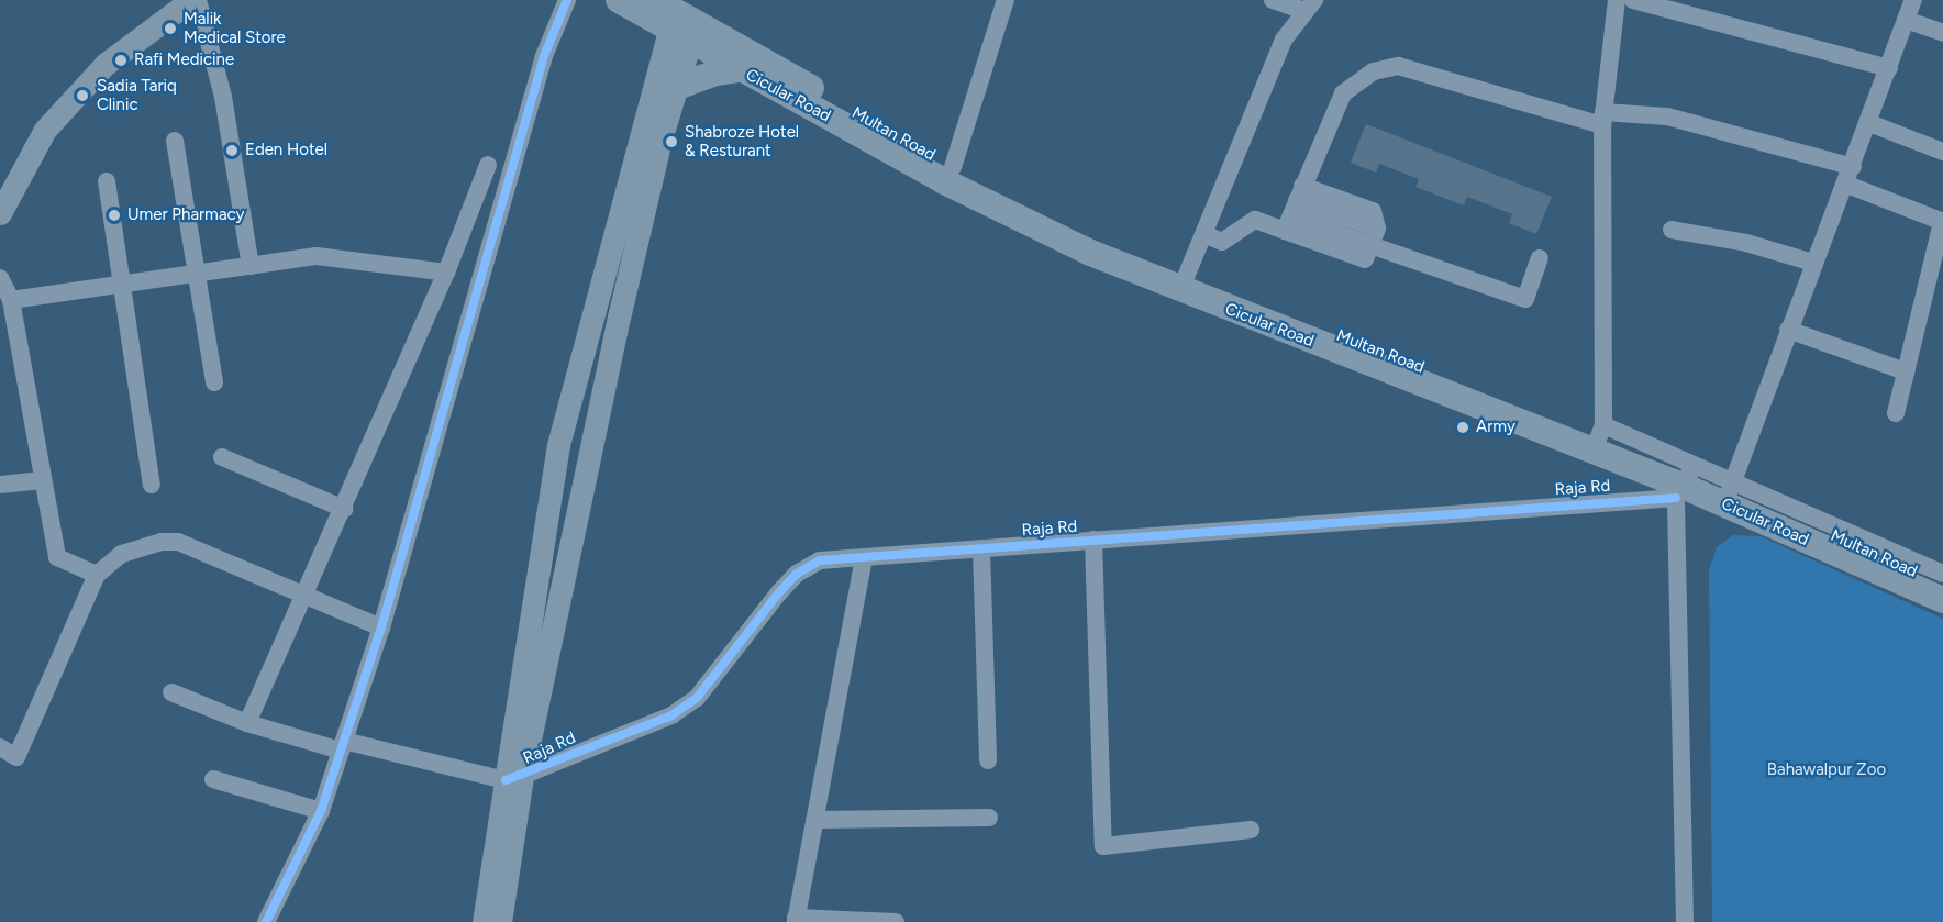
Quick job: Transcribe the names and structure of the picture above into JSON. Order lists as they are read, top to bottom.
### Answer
{
  "streets": {
    "highway": ["Cicular Road", "Multan Road"],
    "street": ["Raja Rd"]
  },
  "crossings": [
    ["Cicular Road", "Multan Road"],
    ["Cicular Road", "Raja Rd"],
    ["Multan Road", "Raja Rd"]
  ],
  "parks": ["Bahawalpur Zoo"],
  "places": [
    "Malik Medical Store",
    "Rafi Medicine",
    "Sadia Tariq Clinic",
    "Shabroze Hotel & Resturant",
    "Eden Hotel",
    "Umer Pharmacy",
    "Army"
  ]
}
